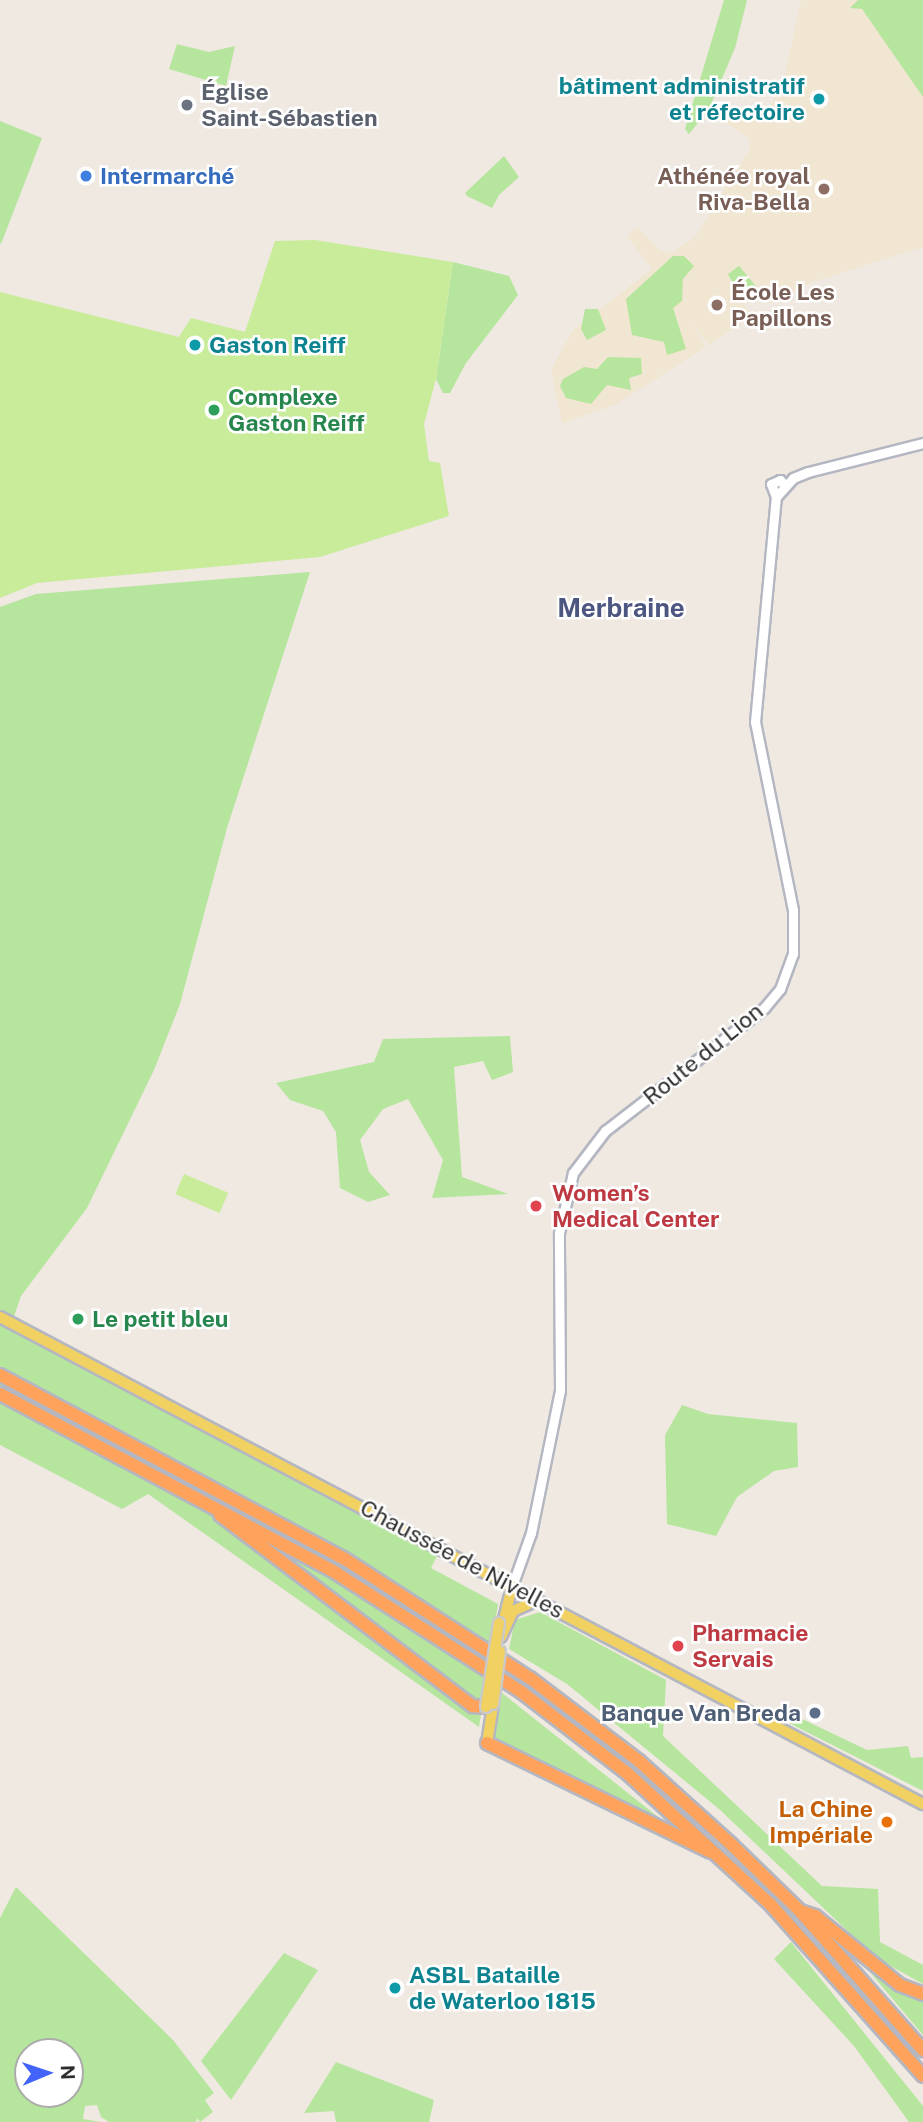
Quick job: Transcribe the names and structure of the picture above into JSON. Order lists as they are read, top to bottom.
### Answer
{
  "streets": {
    "main road": ["Route du Lion", "Chaussée de Nivelles"]
  },
  "crossings": [
    ["Route du Lion", "Chaussée de Nivelles"]
  ],
  "districts": ["Merbraine"],
  "places": [
    "bâtiment administratif et réfectoire",
    "Église Saint-Sébastien",
    "Intermarché",
    "Athénée royal Riva-Bella",
    "École Les Papillons",
    "Gaston Reiff",
    "Complexe Gaston Reiff",
    "Women’s Medical Center",
    "Le petit bleu",
    "Pharmacie Servais",
    "Banque Van Breda",
    "La Chine Impériale",
    "ASBL Bataille de Waterloo 1815"
  ],
  "north": "right"
}
